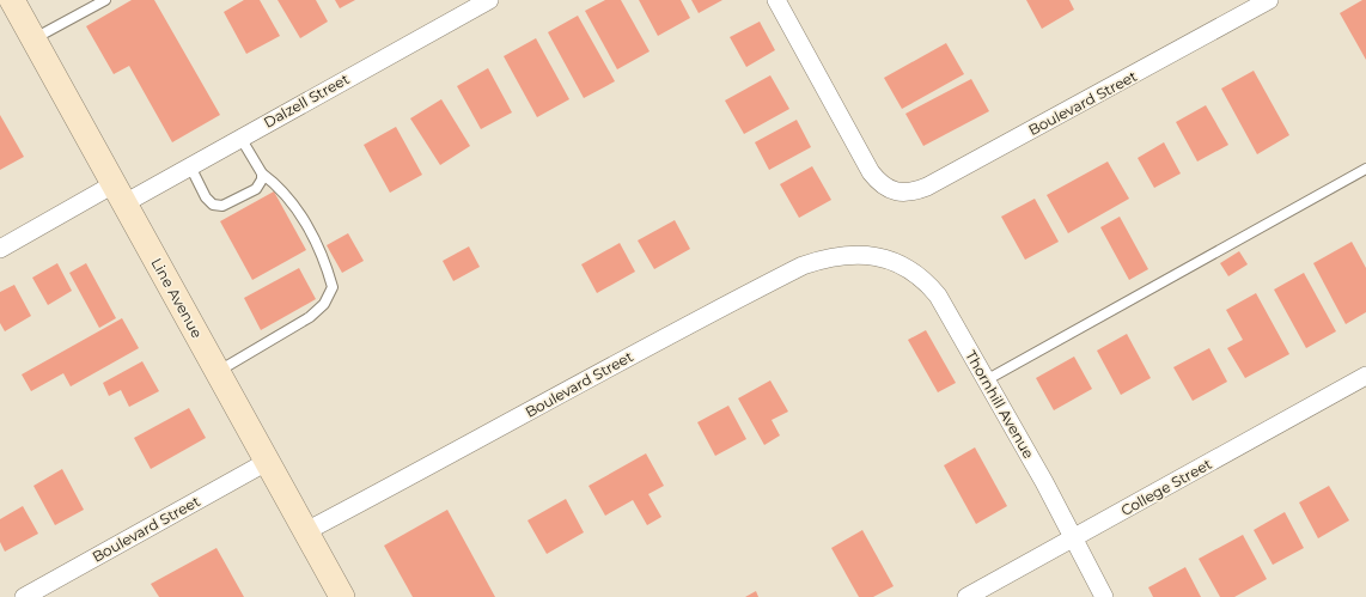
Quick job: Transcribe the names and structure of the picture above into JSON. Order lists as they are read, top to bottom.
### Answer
{
  "streets": {
    "main road": ["Line Avenue"],
    "street": [
      "Dalzell Street",
      "Boulevard Street",
      "Thornhill Avenue",
      "College Street"
    ]
  },
  "crossings": [
    ["Dalzell Street", "Line Avenue"],
    ["Boulevard Street", "Line Avenue"],
    ["Boulevard Street", "Thornhill Avenue"],
    ["Thornhill Avenue", "College Street"]
  ]
}
